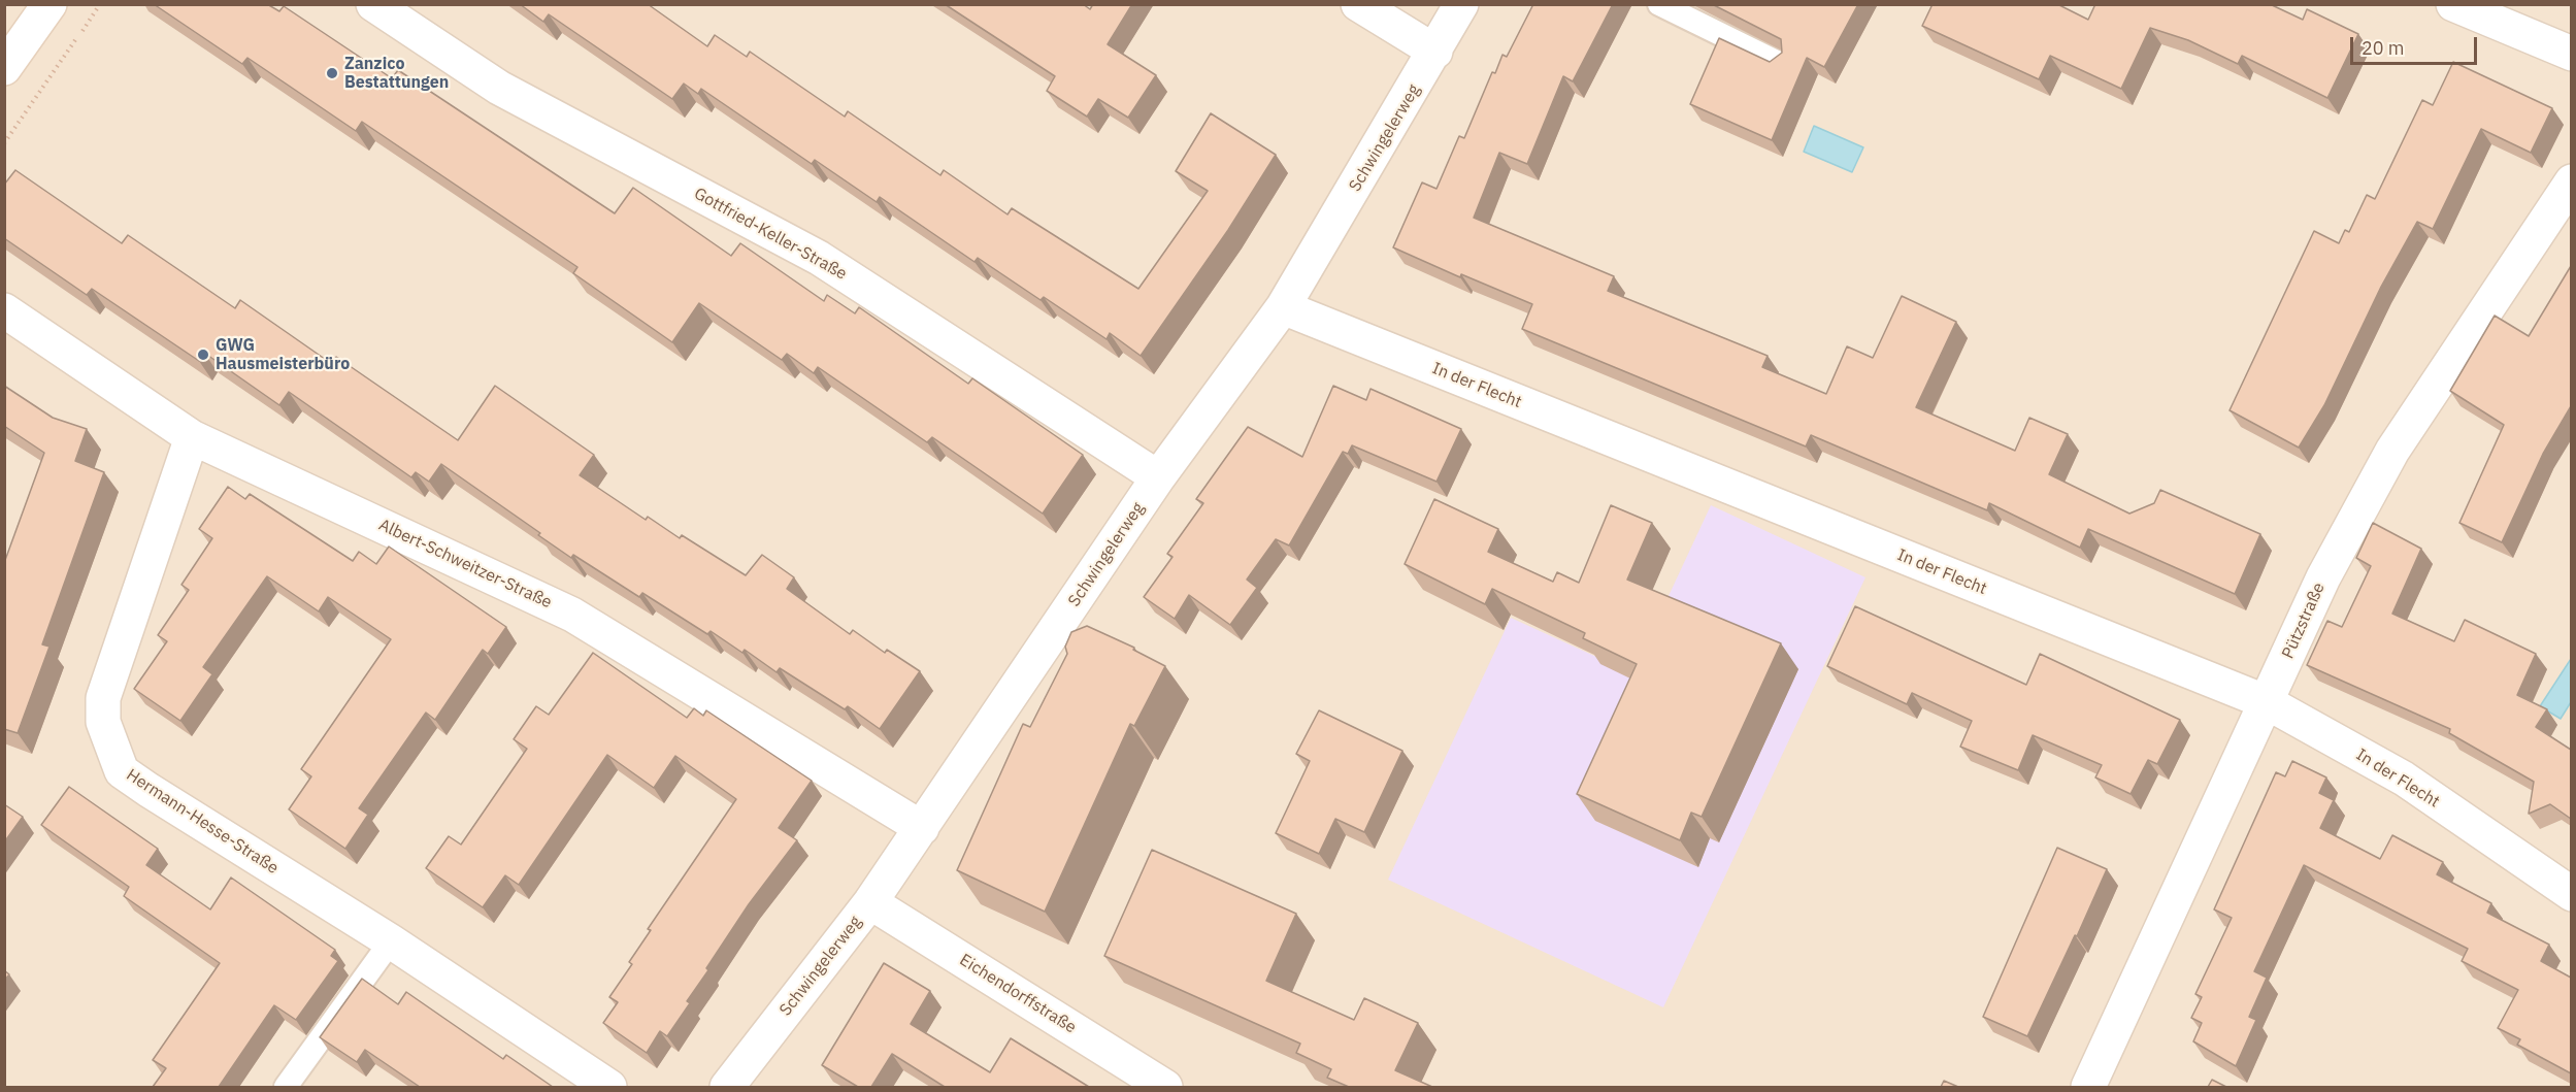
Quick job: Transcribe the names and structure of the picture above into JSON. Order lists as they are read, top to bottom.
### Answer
{
  "streets": {
    "street": [
      "Schwingelerweg",
      "Gottfried-Keller-Straße",
      "In der Flecht",
      "Albert-Schweitzer-Straße",
      "Pützstraße",
      "Hermann-Hesse-Straße",
      "Eichendorffstraße"
    ]
  },
  "crossings": [
    ["Schwingelerweg", "Gottfried-Keller-Straße"],
    ["Schwingelerweg", "In der Flecht"],
    ["Schwingelerweg", "Albert-Schweitzer-Straße"],
    ["Schwingelerweg", "Eichendorffstraße"],
    ["In der Flecht", "Pützstraße"],
    ["Albert-Schweitzer-Straße", "Hermann-Hesse-Straße"]
  ],
  "places": ["Zanzico Bestattungen", "GWG Hausmeisterbüro"],
  "scale_bar": "20 m"
}
